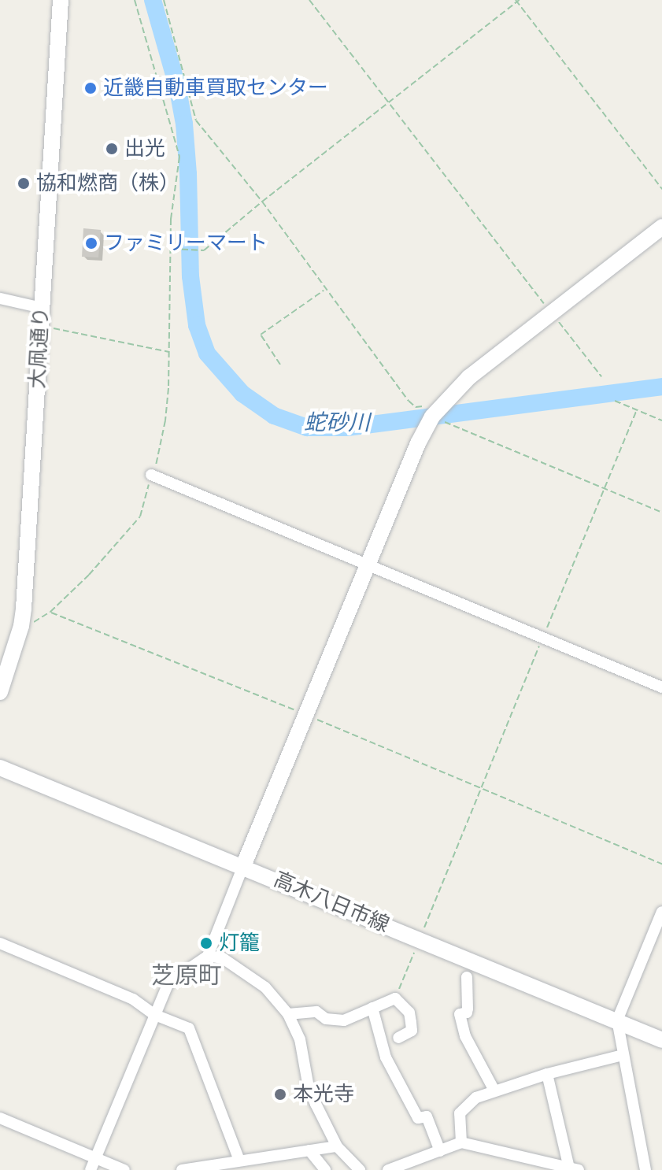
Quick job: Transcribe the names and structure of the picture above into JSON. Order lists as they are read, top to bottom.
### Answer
{
  "streets": {
    "street": ["大凧通り", "高木八日市線"]
  },
  "districts": ["芝原町"],
  "water": ["蛇砂川"],
  "places": [
    "近畿自動車買取センター",
    "出光",
    "協和燃商（株）",
    "ファミリーマート",
    "灯籠",
    "本光寺"
  ]
}
